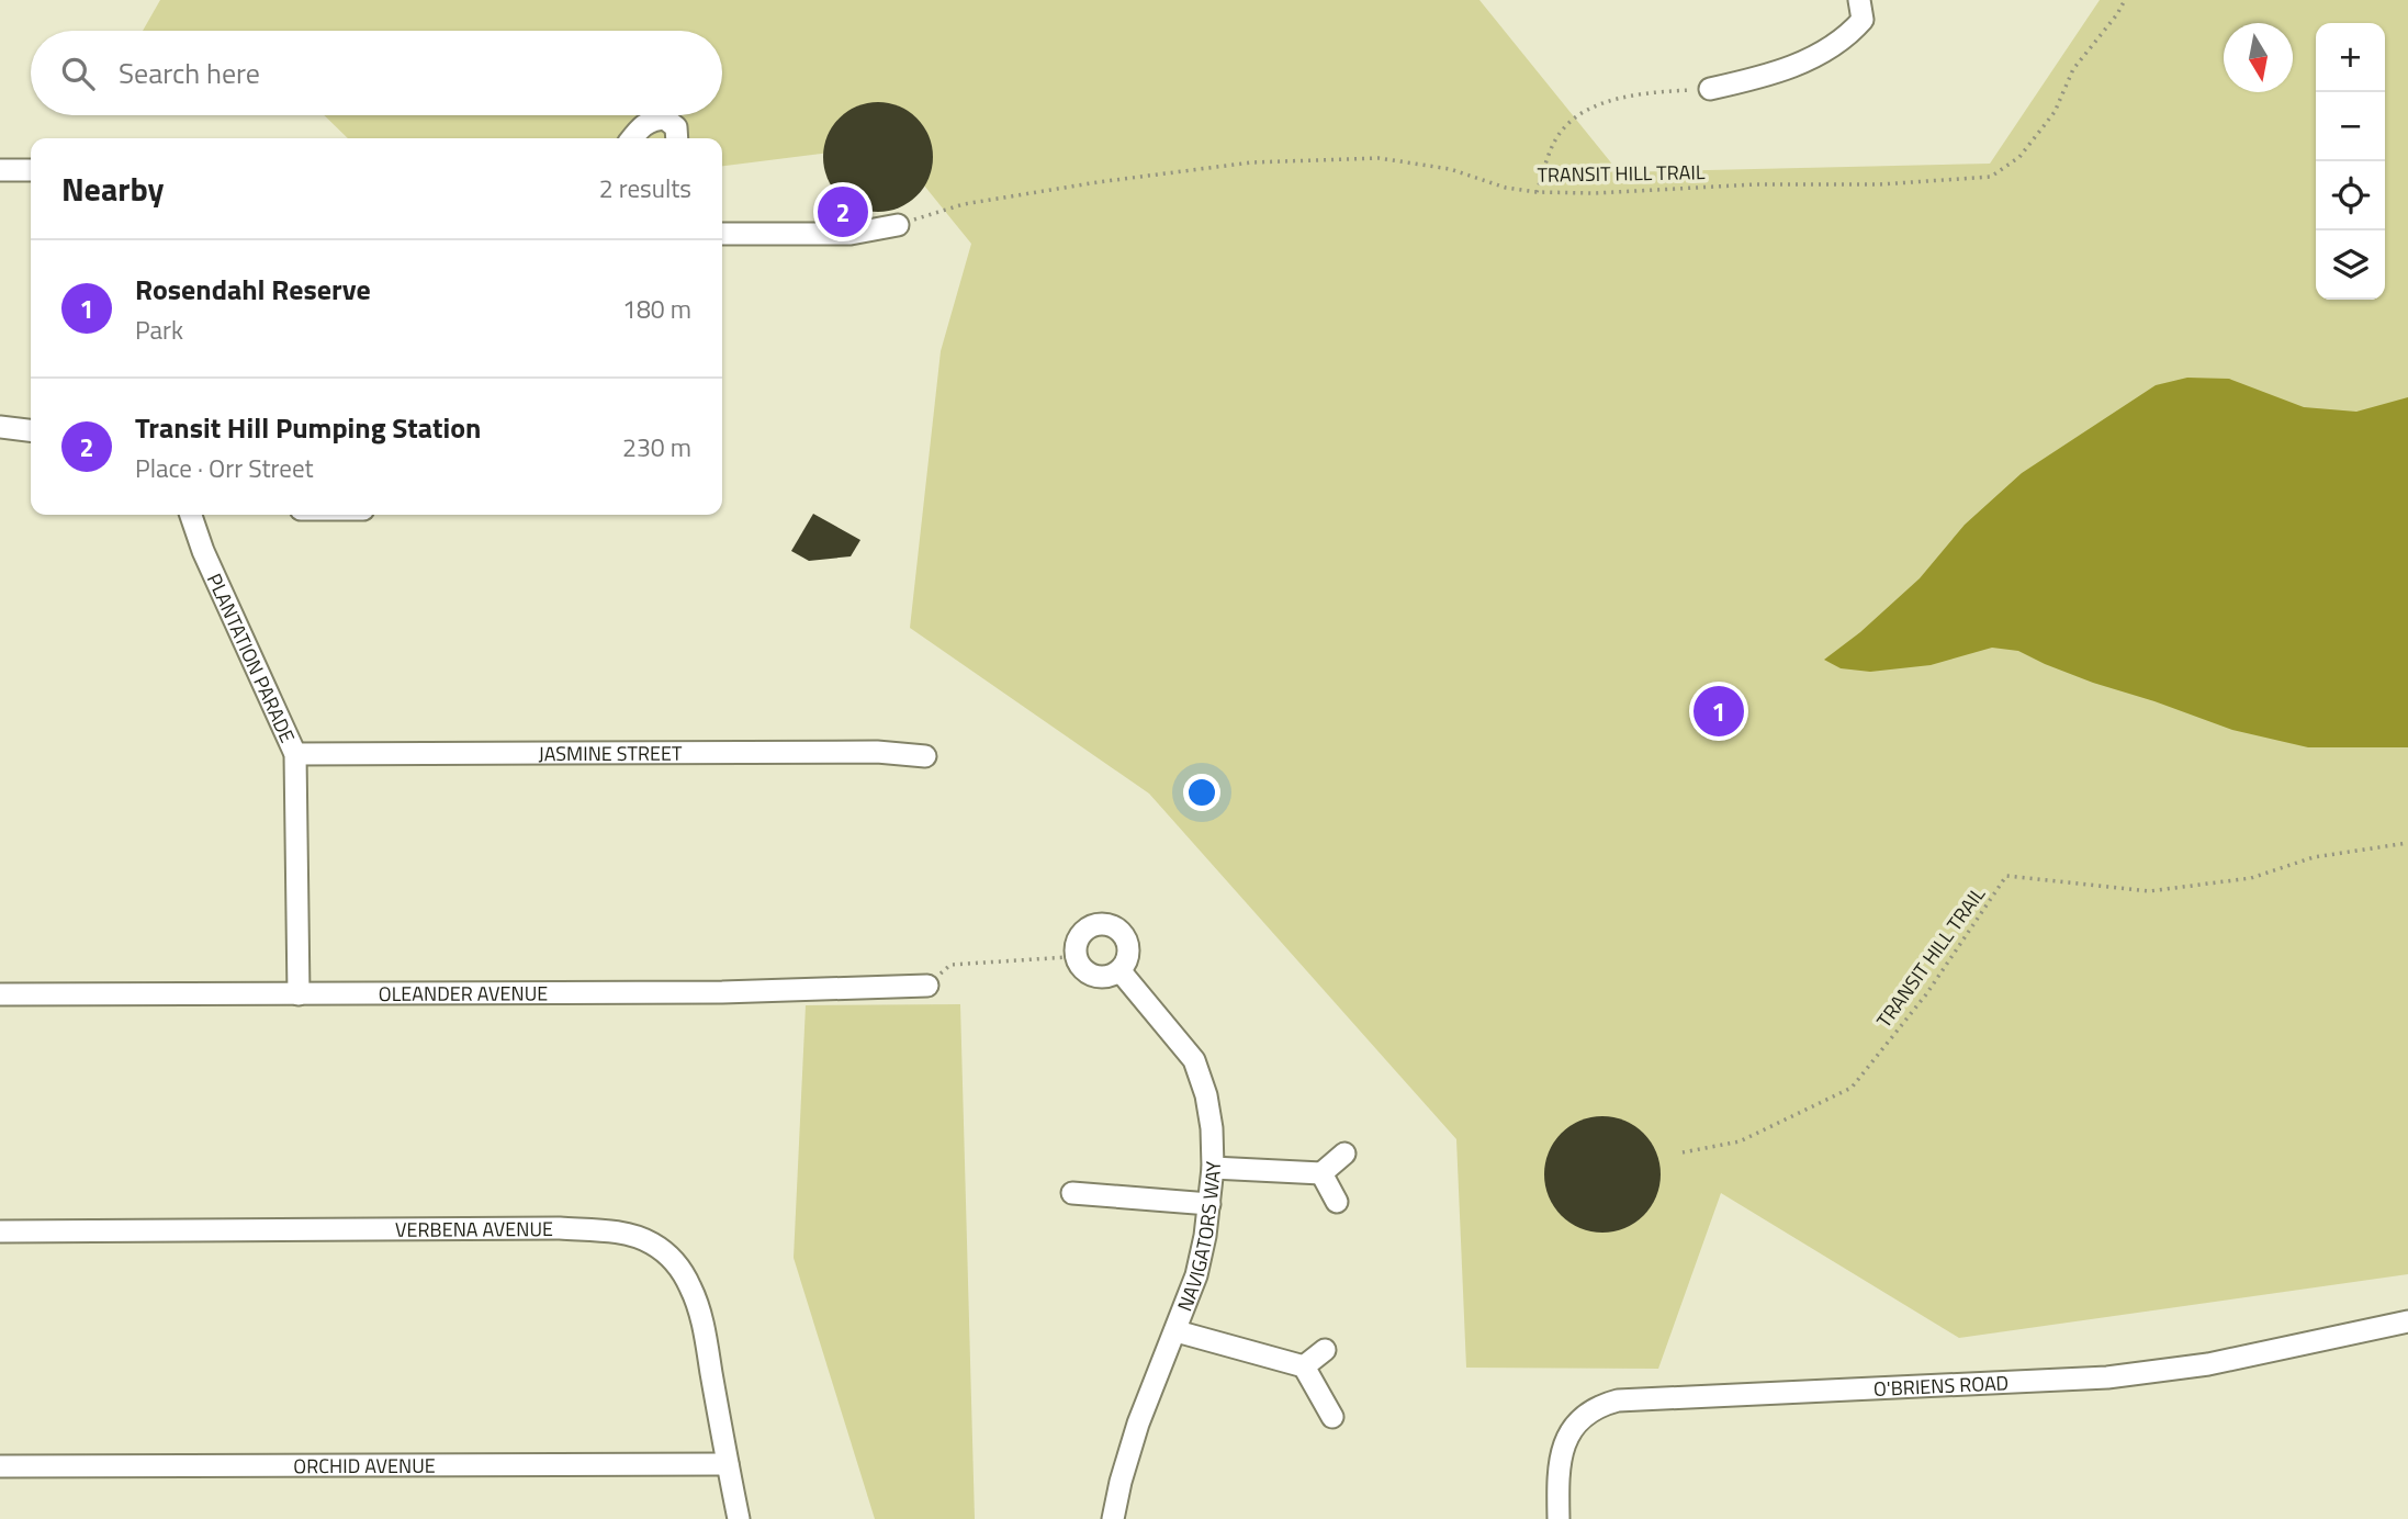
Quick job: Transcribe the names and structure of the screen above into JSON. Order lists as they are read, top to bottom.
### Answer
{
  "streets": {
    "street": [
      "PLANTATION PARADE",
      "JASMINE STREET",
      "OLEANDER AVENUE",
      "VERBENA AVENUE",
      "NAVIGATORS WAY",
      "O'BRIENS ROAD",
      "ORCHID AVENUE"
    ],
    "path": ["TRANSIT HILL TRAIL"]
  },
  "crossings": [
    ["PLANTATION PARADE", "JASMINE STREET"],
    ["PLANTATION PARADE", "OLEANDER AVENUE"],
    ["VERBENA AVENUE", "ORCHID AVENUE"]
  ],
  "north": "bottom",
  "page": {
    "map_buttons": ["+", "−"],
    "search": "Search here",
    "heading": ["Nearby", "2 results"],
    "pins": ["2", "1"],
    "list": [
      {
        "mark": "1",
        "name": "Rosendahl Reserve",
        "note": "Park",
        "value": "180 m"
      },
      {
        "mark": "2",
        "name": "Transit Hill Pumping Station",
        "note": "Place · Orr Street",
        "value": "230 m"
      }
    ]
  }
}
